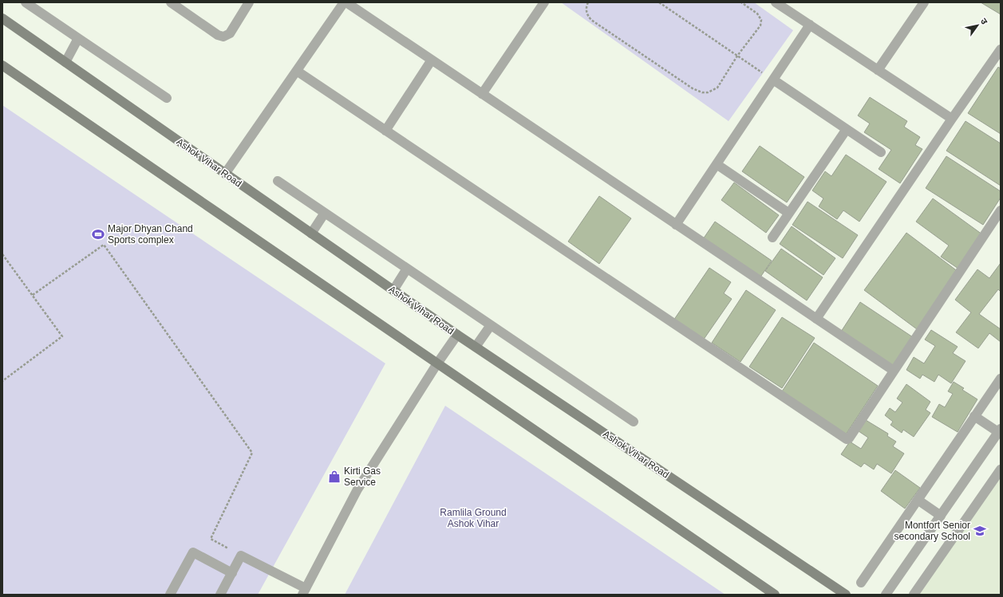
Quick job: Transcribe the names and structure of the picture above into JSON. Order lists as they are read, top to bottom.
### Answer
{
  "streets": {
    "main road": ["Ashok Vihar Road"]
  },
  "parks": ["Ramlila Ground Ashok Vihar"],
  "places": {
    "sports": ["Major Dhyan Chand Sports complex"],
    "shop": ["Kirti Gas Service"],
    "school or university": ["Montfort Senior secondary School"]
  },
  "north": "top right"
}
